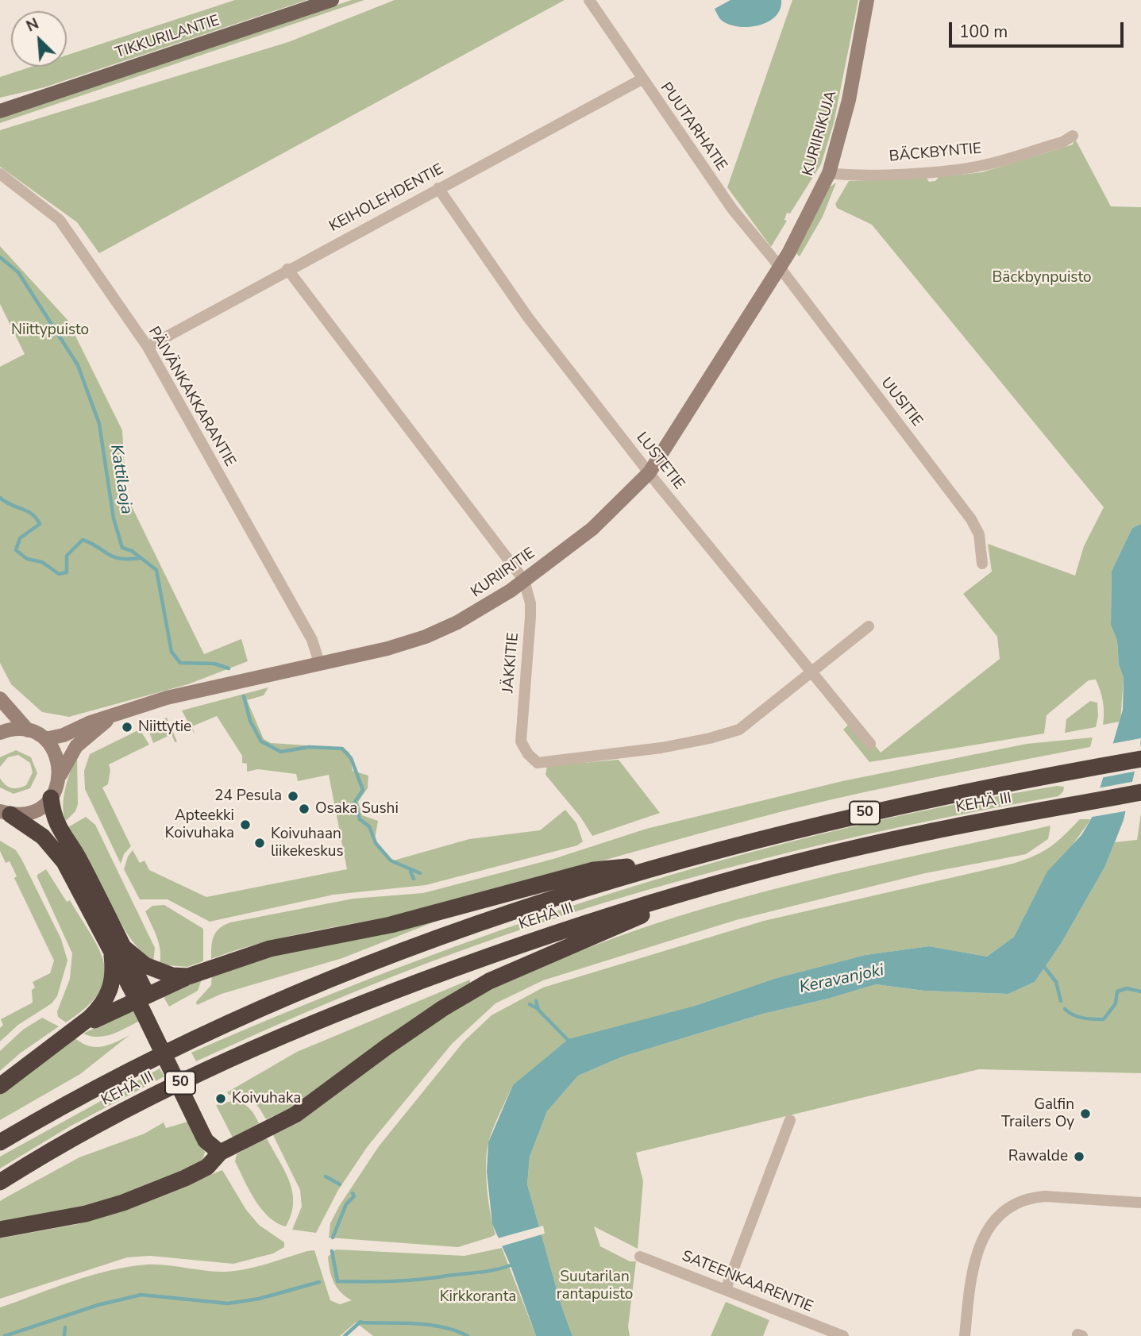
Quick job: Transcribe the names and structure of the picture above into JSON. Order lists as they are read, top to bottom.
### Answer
{
  "streets": {
    "highway": ["KEHÄ III", "50"],
    "main road": ["TIKKURILANTIE"],
    "street": [
      "PUUTARHATIE",
      "KURIIRIKUJA",
      "BÄCKBYNTIE",
      "KEIHOLEHDENTIE",
      "PÄIVÄNKAKKARANTIE",
      "UUSITIE",
      "LUSTETIE",
      "KURIIRITIE",
      "JÄKKITIE",
      "SATEENKAARENTIE"
    ]
  },
  "crossings": [
    ["PUUTARHATIE", "KURIIRIKUJA"],
    ["PUUTARHATIE", "KEIHOLEHDENTIE"],
    ["PUUTARHATIE", "UUSITIE"],
    ["PUUTARHATIE", "KURIIRITIE"],
    ["KURIIRIKUJA", "BÄCKBYNTIE"],
    ["KURIIRIKUJA", "UUSITIE"],
    ["KURIIRIKUJA", "KURIIRITIE"],
    ["KEIHOLEHDENTIE", "PÄIVÄNKAKKARANTIE"],
    ["KEIHOLEHDENTIE", "LUSTETIE"],
    ["KEIHOLEHDENTIE", "JÄKKITIE"],
    ["PÄIVÄNKAKKARANTIE", "KURIIRITIE"],
    ["UUSITIE", "KURIIRITIE"],
    ["LUSTETIE", "KURIIRITIE"],
    ["LUSTETIE", "JÄKKITIE"],
    ["KURIIRITIE", "JÄKKITIE"]
  ],
  "water": ["Kattilaoja", "Keravanjoki"],
  "parks": [
    "Bäckbynpuisto",
    "Niittypuisto",
    "Suutarilan rantapuisto",
    "Kirkkoranta"
  ],
  "places": [
    "Niittytie",
    "24 Pesula",
    "Osaka Sushi",
    "Apteekki Koivuhaka",
    "Koivuhaan liikekeskus",
    "Koivuhaka",
    "Galfin Trailers Oy",
    "Rawalde"
  ],
  "scale_bar": "100 m",
  "north": "top left"
}
